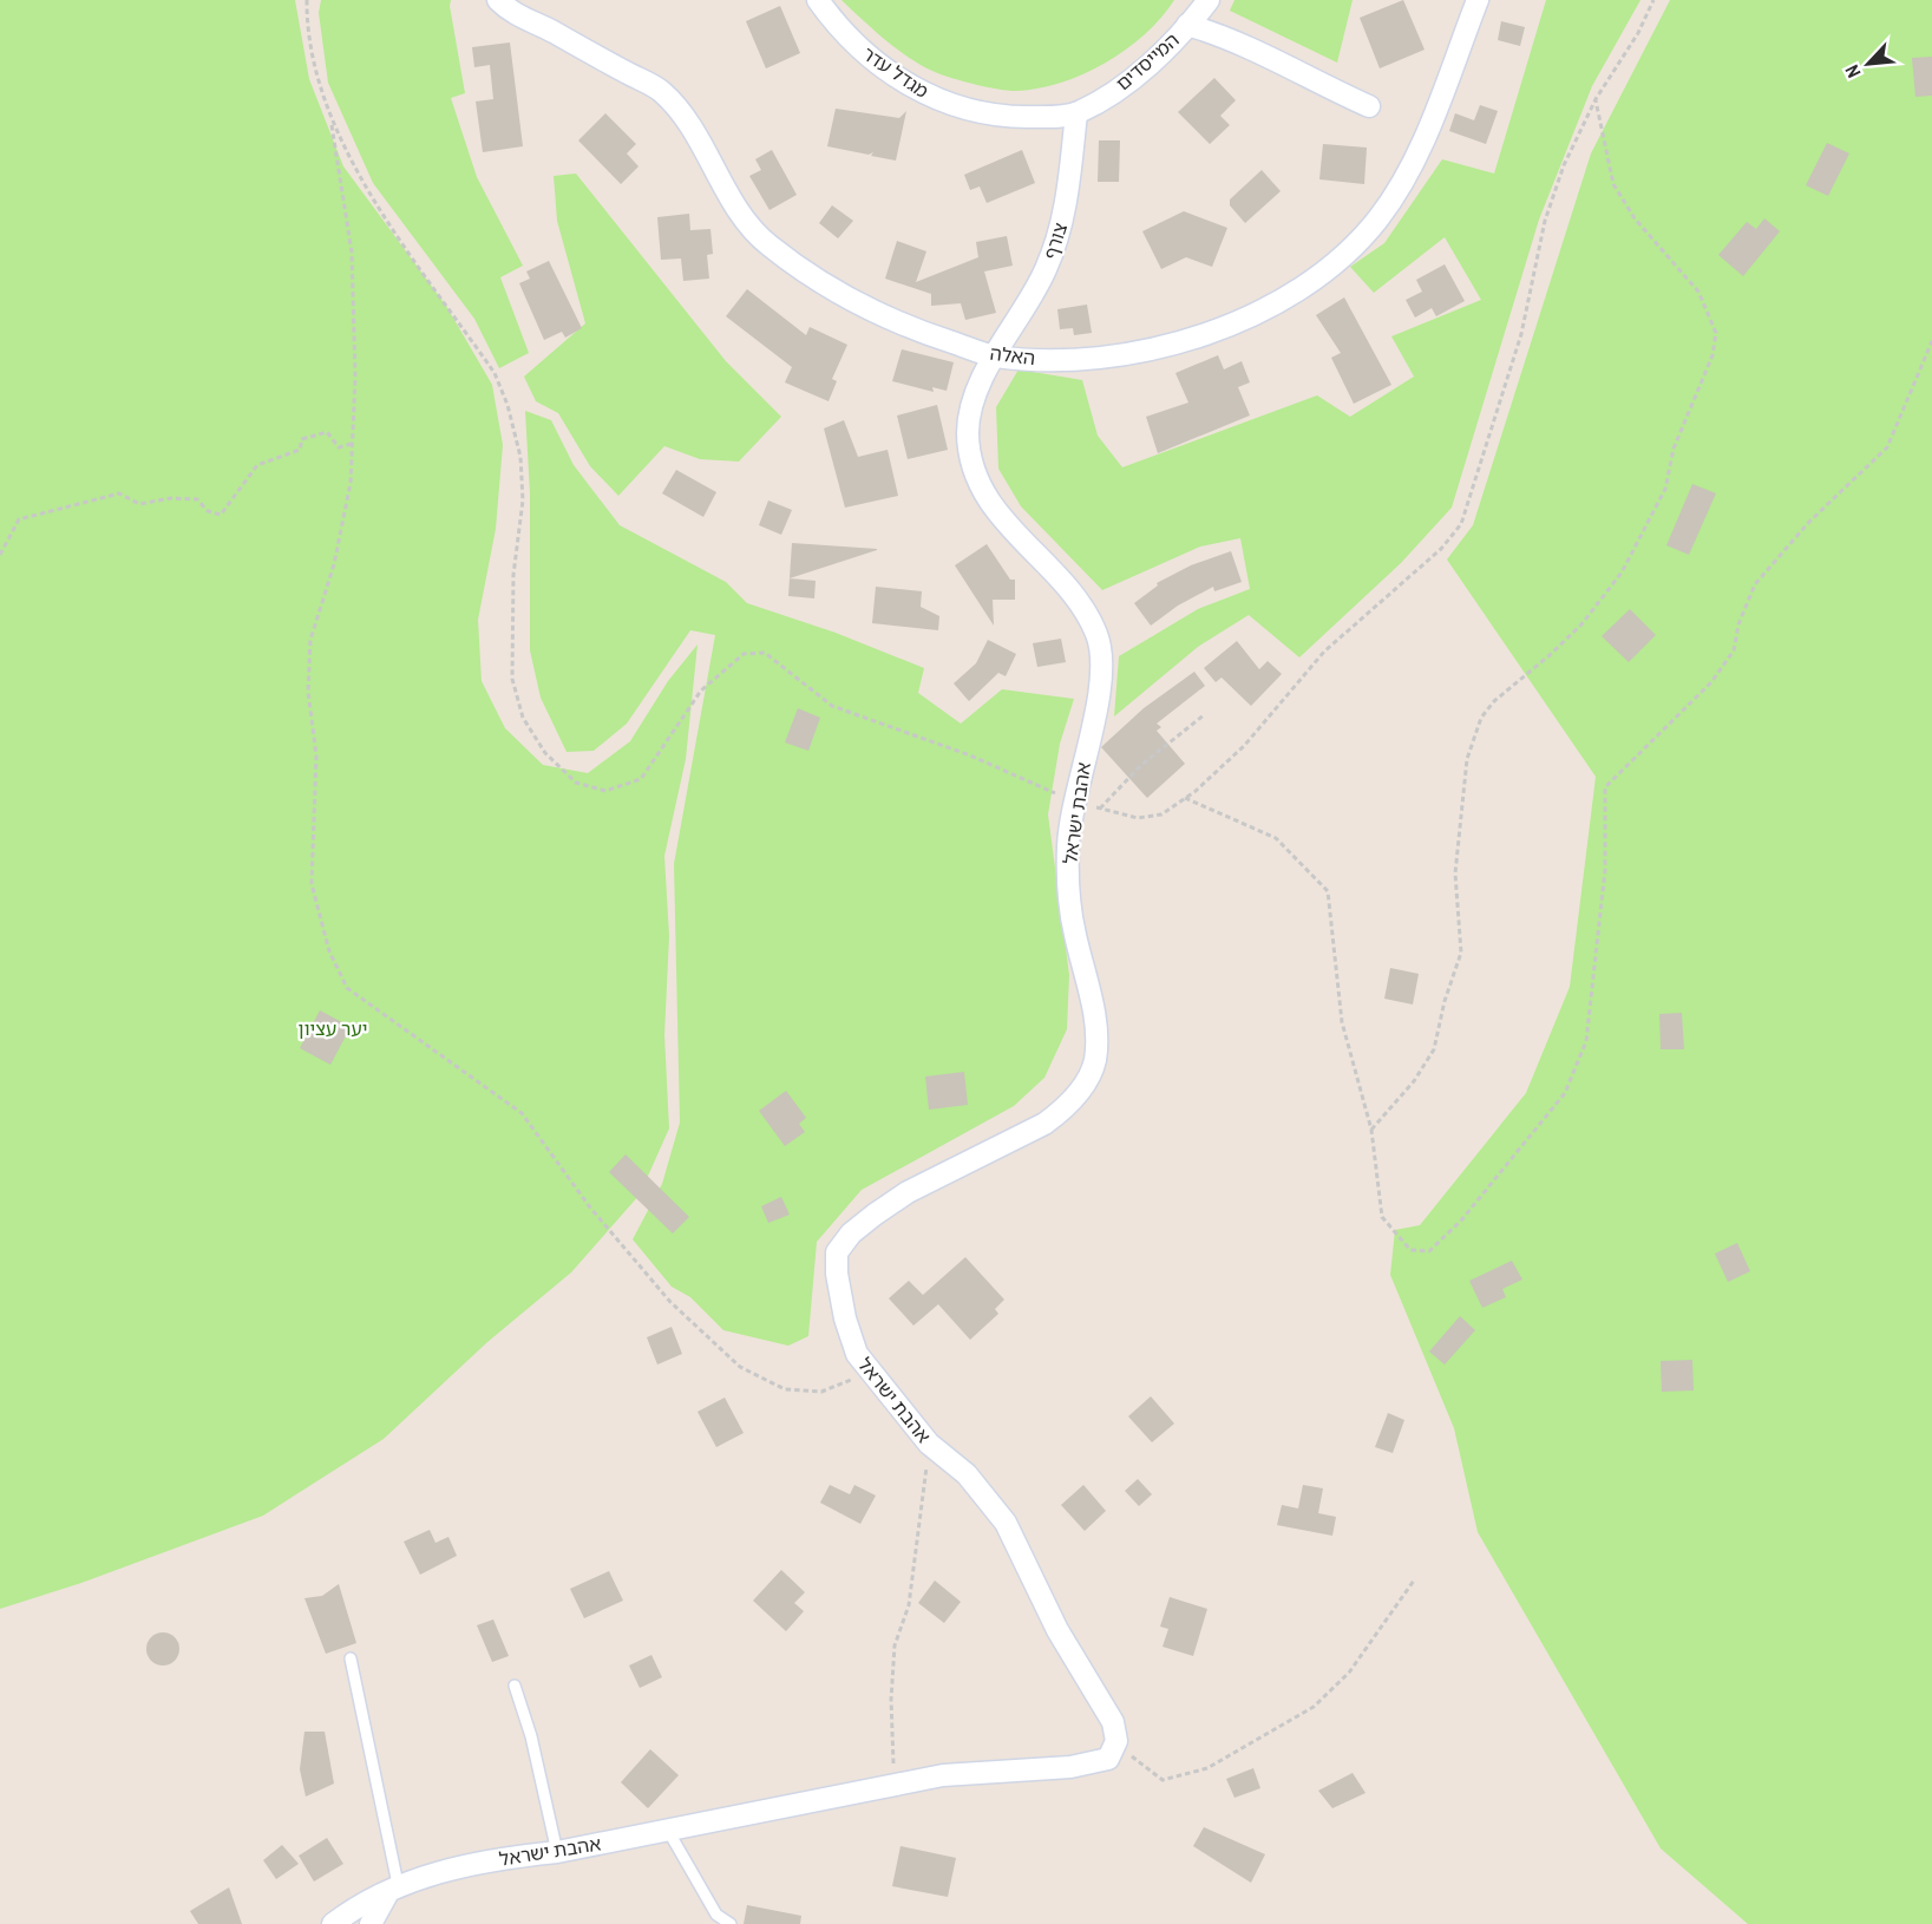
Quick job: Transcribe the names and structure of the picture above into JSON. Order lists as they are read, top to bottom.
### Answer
{
  "streets": {
    "street": [
      "המייסדים",
      "מגדל עדר",
      "צורף",
      "האלה",
      "אהבת ישראל"
    ]
  },
  "crossings": [
    ["המייסדים", "מגדל עדר"],
    ["המייסדים", "צורף"],
    ["מגדל עדר", "צורף"],
    ["צורף", "האלה"],
    ["צורף", "אהבת ישראל"],
    ["האלה", "אהבת ישראל"]
  ],
  "parks": ["יער עציון"],
  "north": "bottom left"
}
